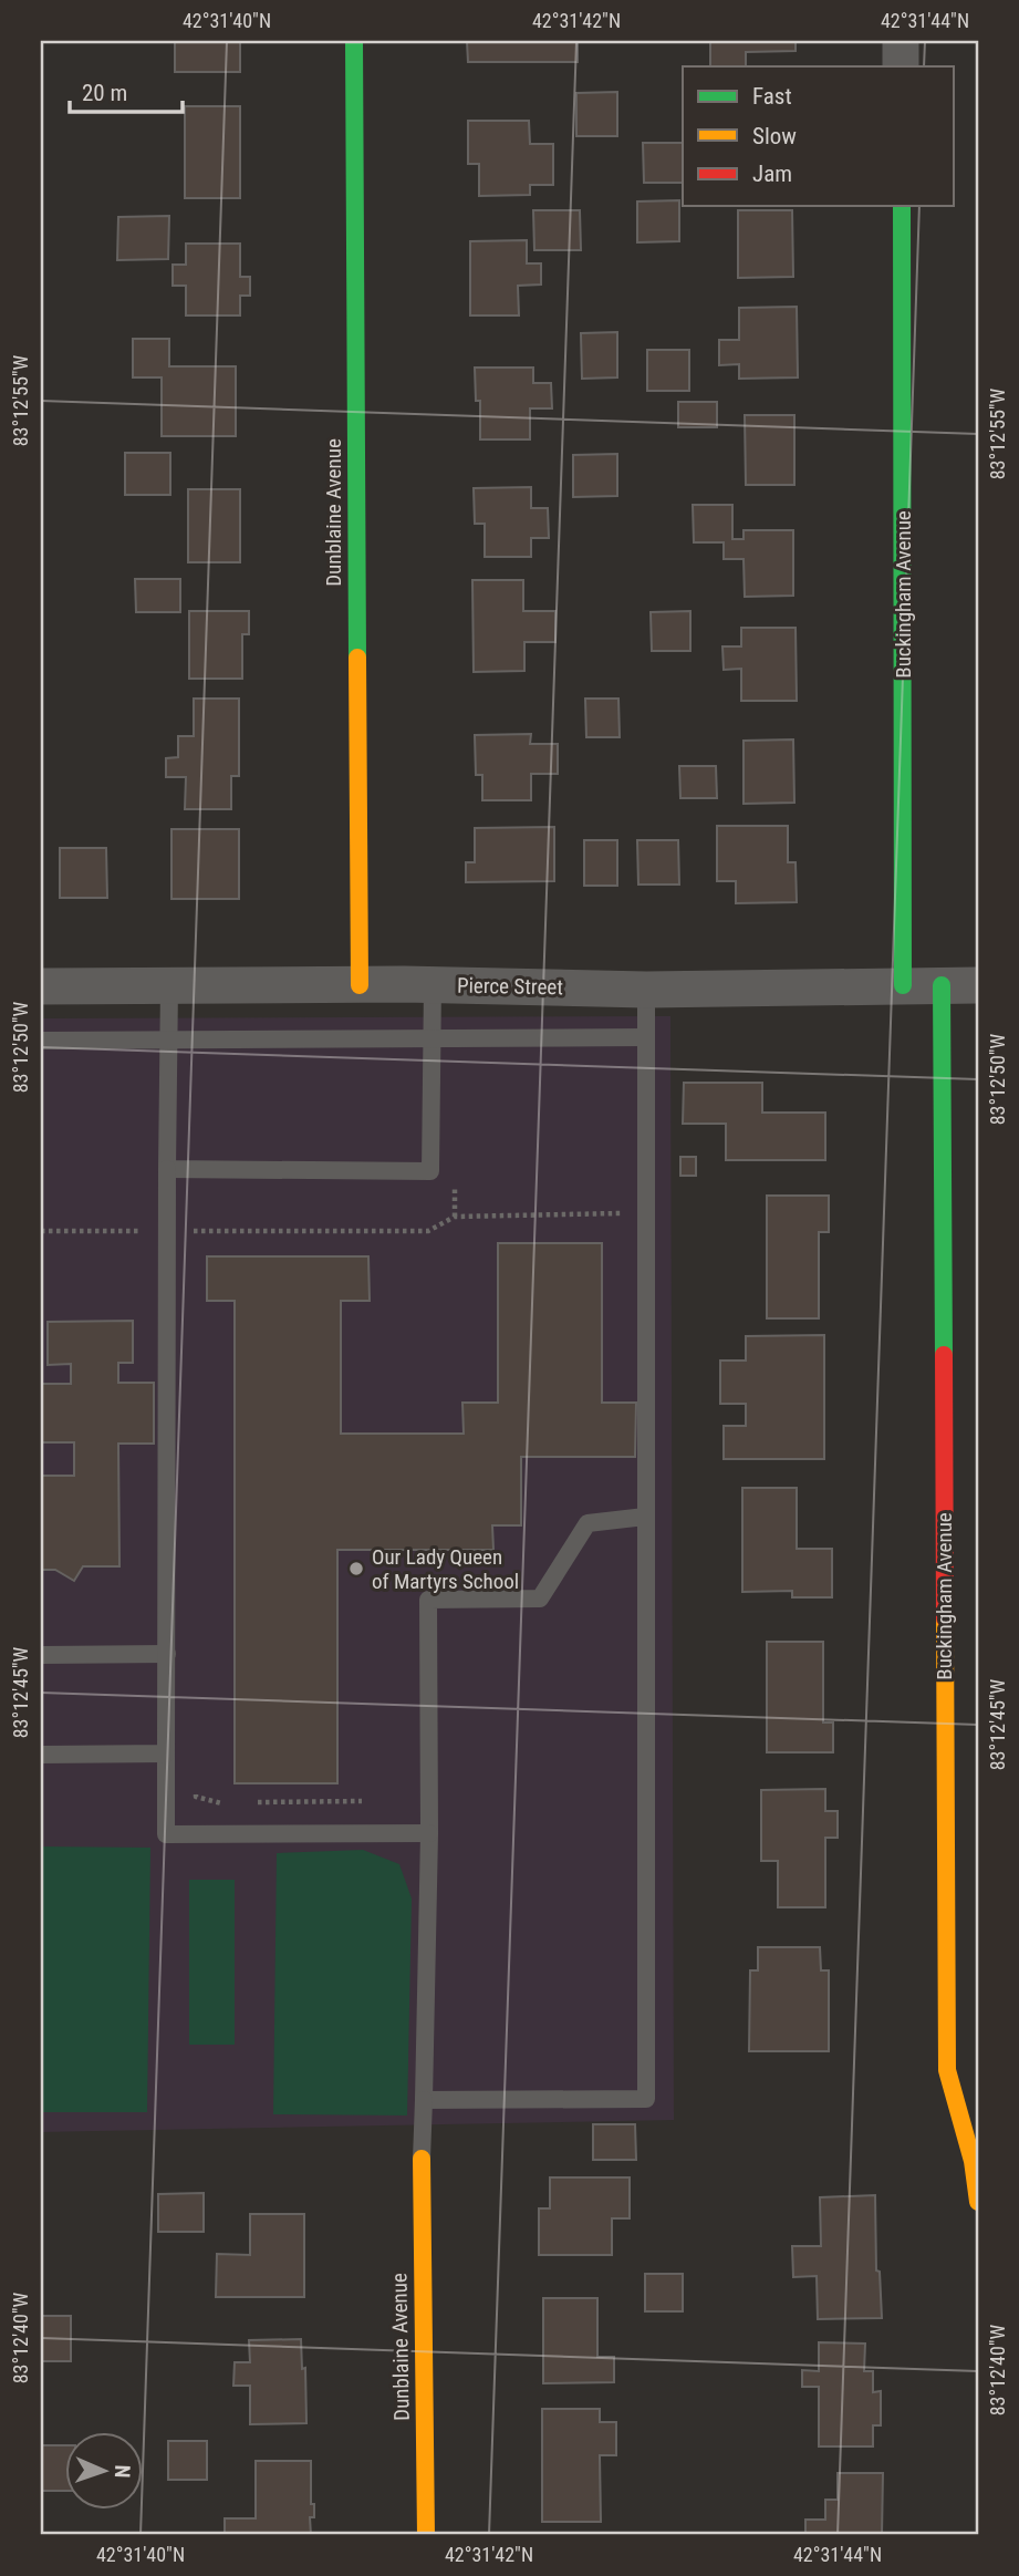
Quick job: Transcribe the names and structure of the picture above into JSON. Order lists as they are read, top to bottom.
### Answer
{
  "streets": {
    "street": ["Dunblaine Avenue", "Buckingham Avenue", "Pierce Street"]
  },
  "crossings": [
    ["Dunblaine Avenue", "Pierce Street"],
    ["Buckingham Avenue", "Pierce Street"]
  ],
  "places": ["Our Lady Queen of Martyrs School"],
  "legend": ["Fast", "Slow", "Jam"],
  "scale_bar": "20 m",
  "north": "right",
  "coordinates": [
    "42°31'40\"N",
    "42°31'42\"N",
    "42°31'44\"N",
    "83°12'55\"W",
    "83°12'50\"W",
    "83°12'45\"W",
    "83°12'40\"W"
  ]
}
